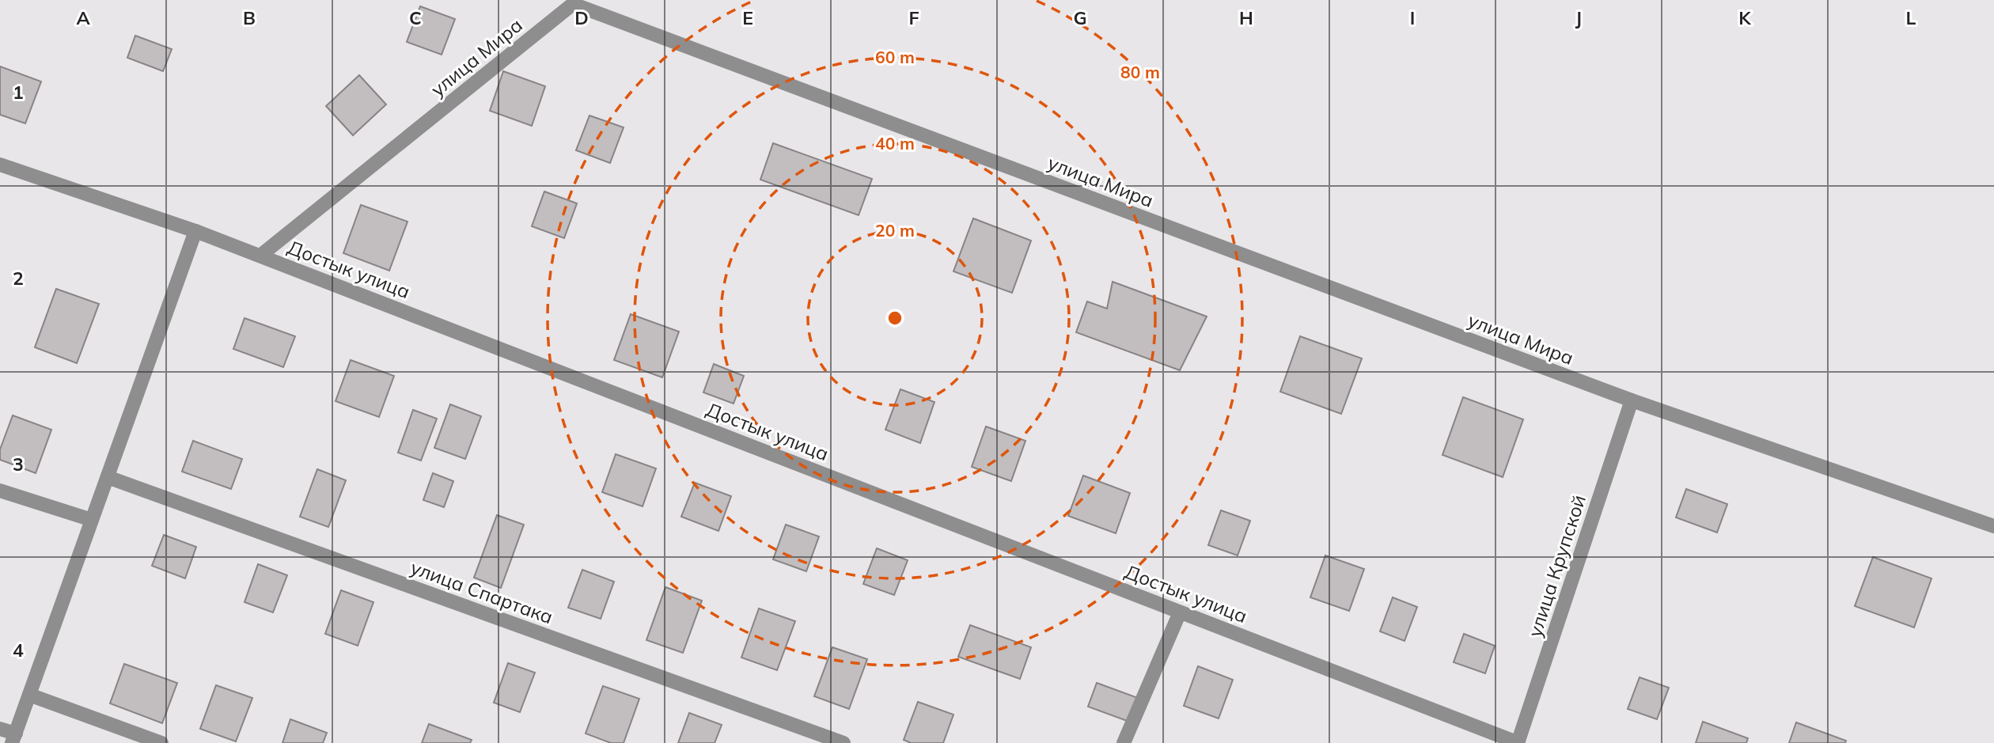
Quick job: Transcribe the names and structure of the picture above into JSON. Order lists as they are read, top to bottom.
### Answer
{
  "streets": {
    "street": [
      "улица Мира",
      "Достык улица",
      "улица Крупской",
      "улица Спартака"
    ]
  },
  "crossings": [
    ["улица Мира", "Достык улица"],
    ["улица Мира", "улица Крупской"],
    ["Достык улица", "улица Крупской"]
  ],
  "grid": {
    "columns": [
      "A",
      "B",
      "C",
      "D",
      "E",
      "F",
      "G",
      "H",
      "I",
      "J",
      "K",
      "L"
    ],
    "rows": [
      "1",
      "2",
      "3",
      "4"
    ]
  },
  "rings": [
    "60 m",
    "80 m",
    "40 m",
    "20 m"
  ]
}
